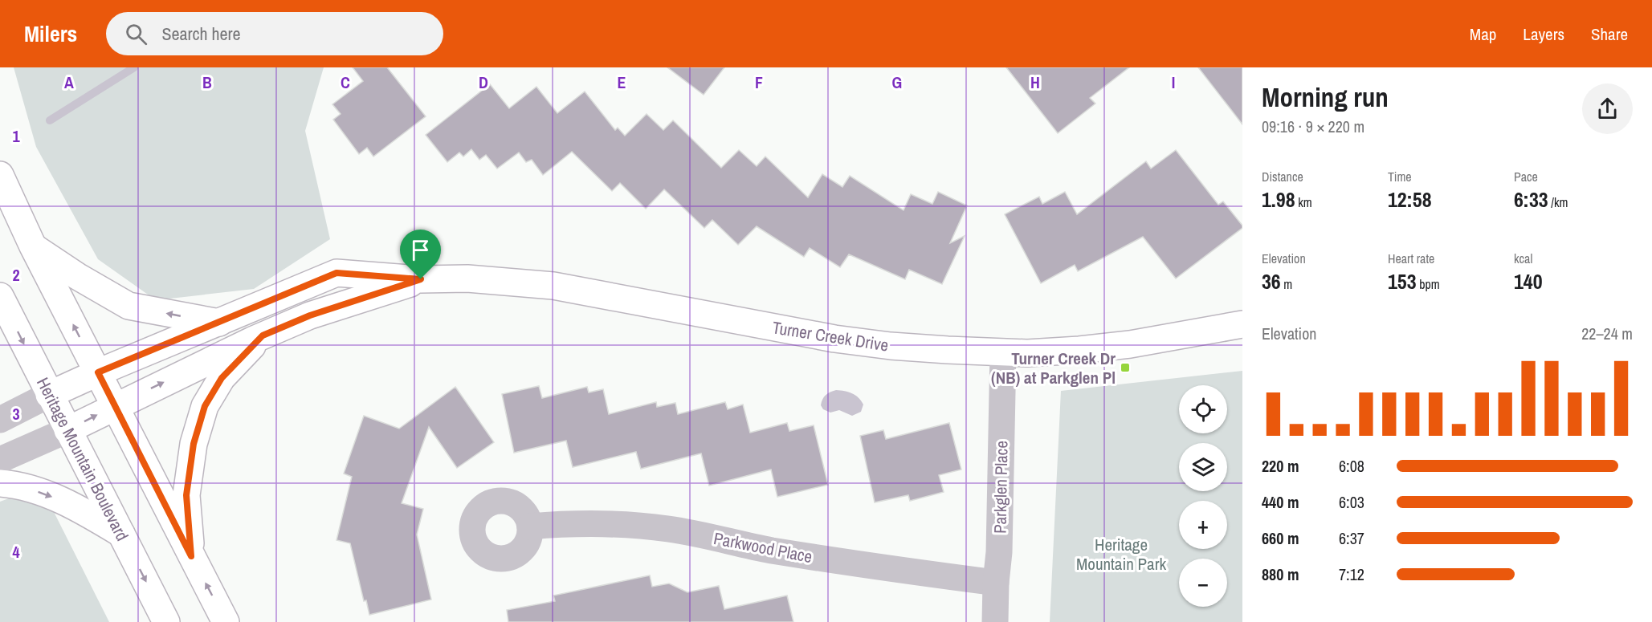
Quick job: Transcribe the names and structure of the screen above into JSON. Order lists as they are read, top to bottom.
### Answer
{
  "streets": {
    "street": [
      "Turner Creek Drive",
      "Heritage Mountain Boulevard",
      "Parkglen Place",
      "Parkwood Place"
    ]
  },
  "crossings": [
    ["Turner Creek Drive", "Heritage Mountain Boulevard"],
    ["Turner Creek Drive", "Parkglen Place"],
    ["Parkglen Place", "Parkwood Place"]
  ],
  "parks": ["Heritage Mountain Park"],
  "places": {
    "transit": ["Turner Creek Dr (NB) at Parkglen Pl"]
  },
  "page": {
    "header": "Milers",
    "search": "Search here",
    "nav": ["Map", "Layers", "Share"],
    "heading": ["Morning run", "09:16 · 9 × 220 m"],
    "stats": [
      ["Distance", "1.98 km"],
      ["Time", "12:58"],
      ["Pace", "6:33 /km"],
      ["Elevation", "36 m"],
      ["Heart rate", "153 bpm"],
      ["kcal", "140"]
    ],
    "chart": ["Elevation", "22–24 m"],
    "map_buttons": ["+", "−"],
    "list": [
      {
        "name": "220 m",
        "note": "6:08"
      },
      {
        "name": "440 m",
        "note": "6:03"
      },
      {
        "name": "660 m",
        "note": "6:37"
      },
      {
        "name": "880 m",
        "note": "7:12"
      }
    ]
  },
  "grid": {
    "columns": [
      "A",
      "B",
      "C",
      "D",
      "E",
      "F",
      "G",
      "H",
      "I"
    ],
    "rows": [
      "1",
      "2",
      "3",
      "4"
    ]
  }
}
